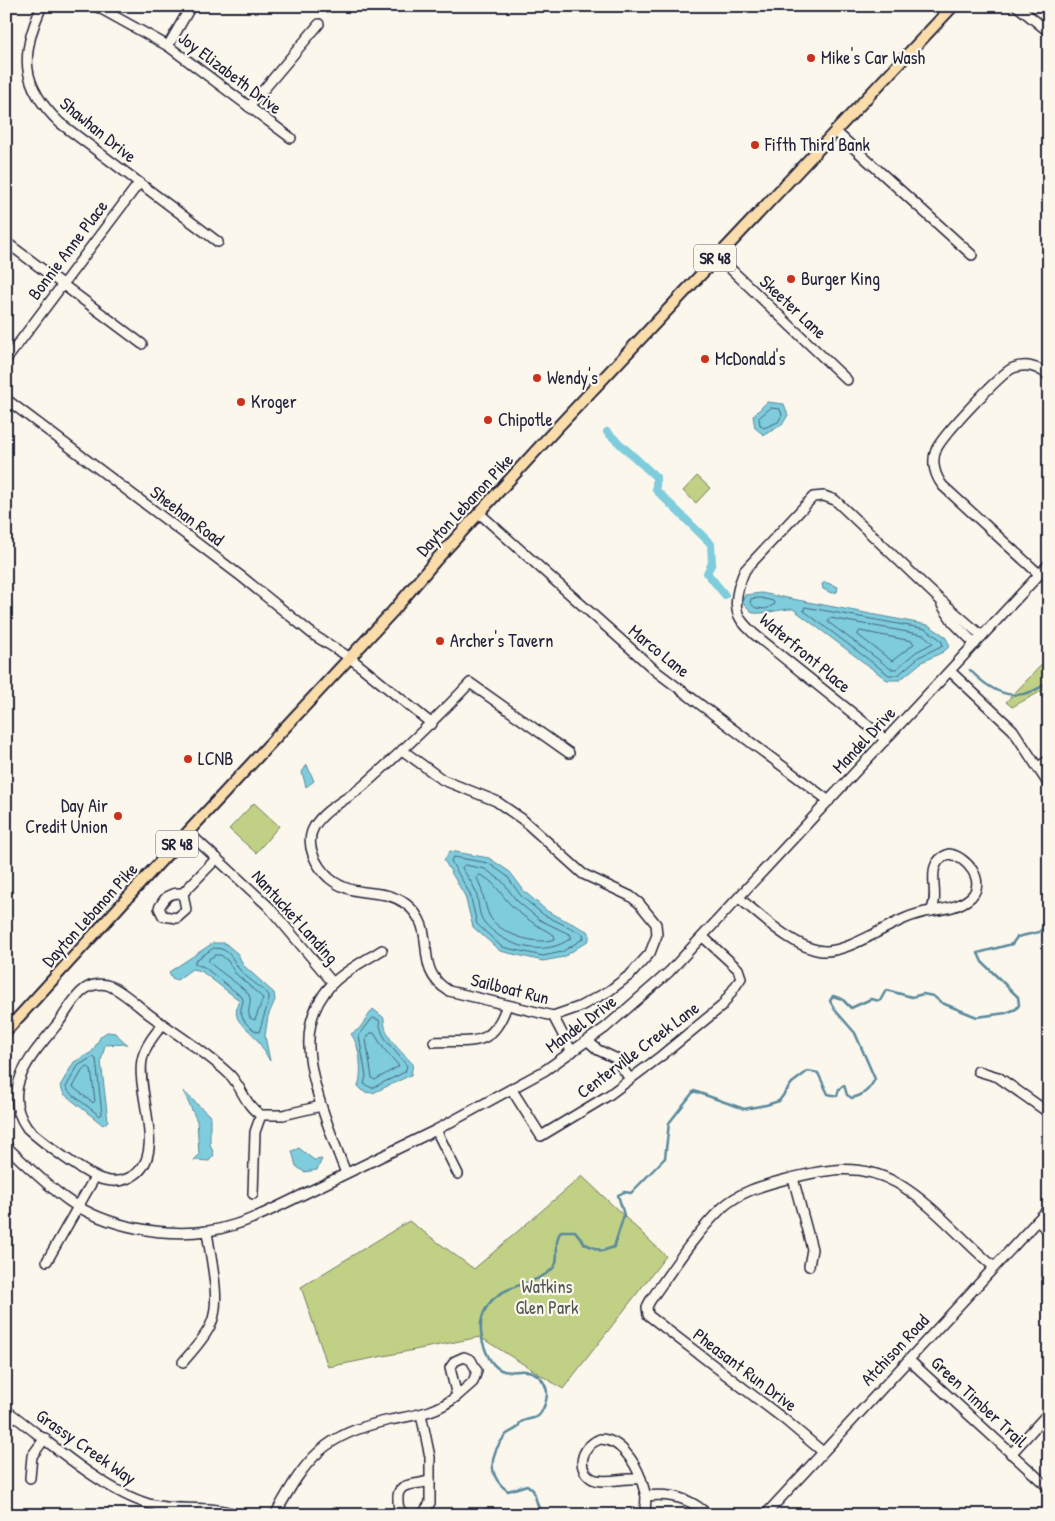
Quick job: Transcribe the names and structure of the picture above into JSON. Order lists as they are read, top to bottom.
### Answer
{
  "streets": {
    "main road": ["SR 48", "Dayton Lebanon Pike"],
    "street": [
      "Joy Elizabeth Drive",
      "Shawhan Drive",
      "Bonnie Anne Place",
      "Skeeter Lane",
      "Sheehan Road",
      "Marco Lane",
      "Waterfront Place",
      "Mandel Drive",
      "Nantucket Landing",
      "Sailboat Run",
      "Centerville Creek Lane",
      "Atchison Road",
      "Pheasant Run Drive",
      "Green Timber Trail",
      "Grassy Creek Way"
    ]
  },
  "crossings": [
    ["Shawhan Drive", "Bonnie Anne Place"],
    ["Skeeter Lane", "Dayton Lebanon Pike"],
    ["Dayton Lebanon Pike", "Sheehan Road"],
    ["Dayton Lebanon Pike", "Marco Lane"],
    ["Dayton Lebanon Pike", "Nantucket Landing"],
    ["Sheehan Road", "Sailboat Run"],
    ["Marco Lane", "Mandel Drive"],
    ["Waterfront Place", "Mandel Drive"],
    ["Mandel Drive", "Centerville Creek Lane"],
    ["Atchison Road", "Pheasant Run Drive"],
    ["Atchison Road", "Green Timber Trail"]
  ],
  "parks": ["Watkins Glen Park"],
  "places": [
    "Mike's Car Wash",
    "Fifth Third Bank",
    "Burger King",
    "McDonald's",
    "Wendy's",
    "Kroger",
    "Chipotle",
    "Archer's Tavern",
    "LCNB",
    "Day Air Credit Union"
  ]
}
